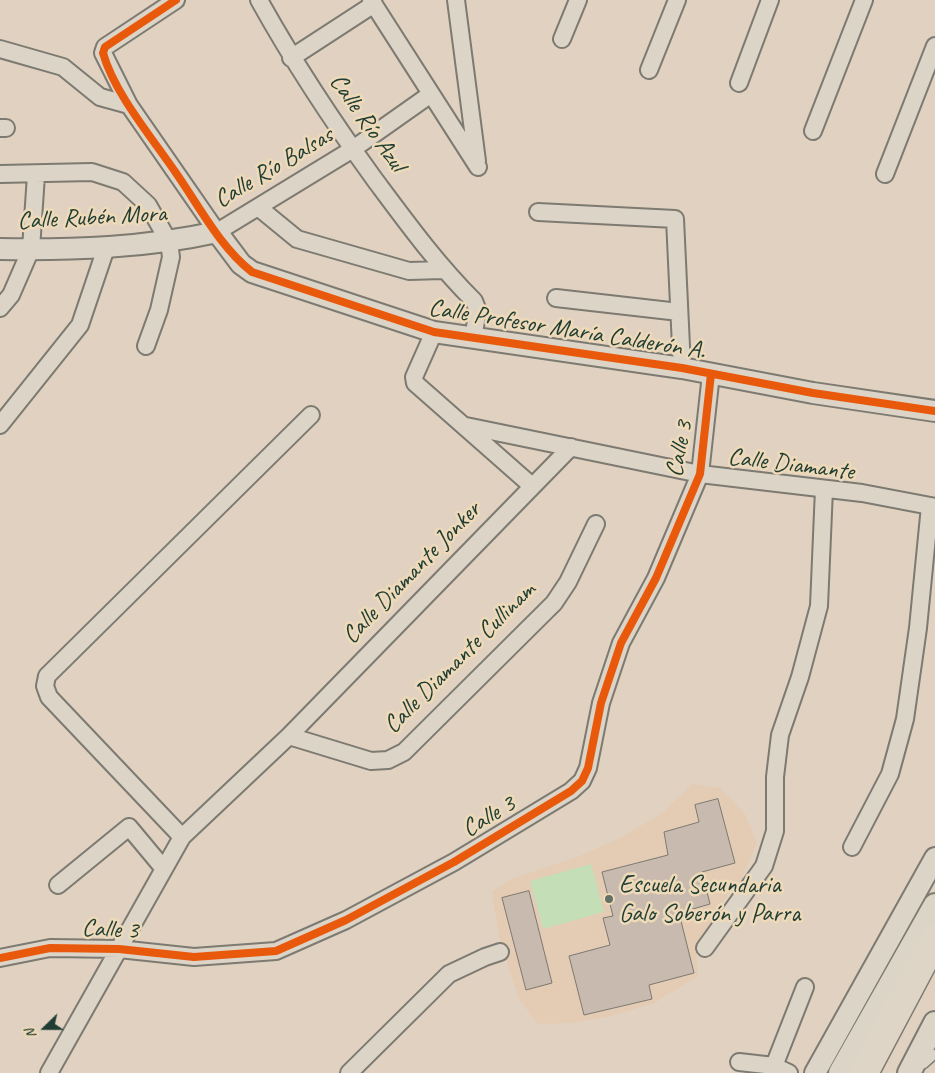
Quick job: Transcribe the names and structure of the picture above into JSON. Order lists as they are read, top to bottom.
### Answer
{
  "streets": {
    "street": [
      "Calle Río Azul",
      "Calle Río Balsas",
      "Calle Rubén Mora",
      "Calle Profesor María Calderón A.",
      "Calle 3",
      "Calle Diamante",
      "Calle Diamante Jonker",
      "Calle Diamante Cullinam"
    ]
  },
  "crossings": [
    ["Calle Río Azul", "Calle Río Balsas"],
    ["Calle Río Azul", "Calle Profesor María Calderón A."],
    ["Calle Río Balsas", "Calle Rubén Mora"],
    ["Calle Río Balsas", "Calle Profesor María Calderón A."],
    ["Calle Rubén Mora", "Calle Profesor María Calderón A."],
    ["Calle Profesor María Calderón A.", "Calle 3"],
    ["Calle 3", "Calle Diamante"],
    ["Calle 3", "Calle Diamante Jonker"],
    ["Calle Diamante", "Calle Diamante Jonker"],
    ["Calle Diamante Jonker", "Calle Diamante Cullinam"]
  ],
  "places": ["Escuela Secundaria Galo Soberón y Parra"],
  "north": "left"
}
